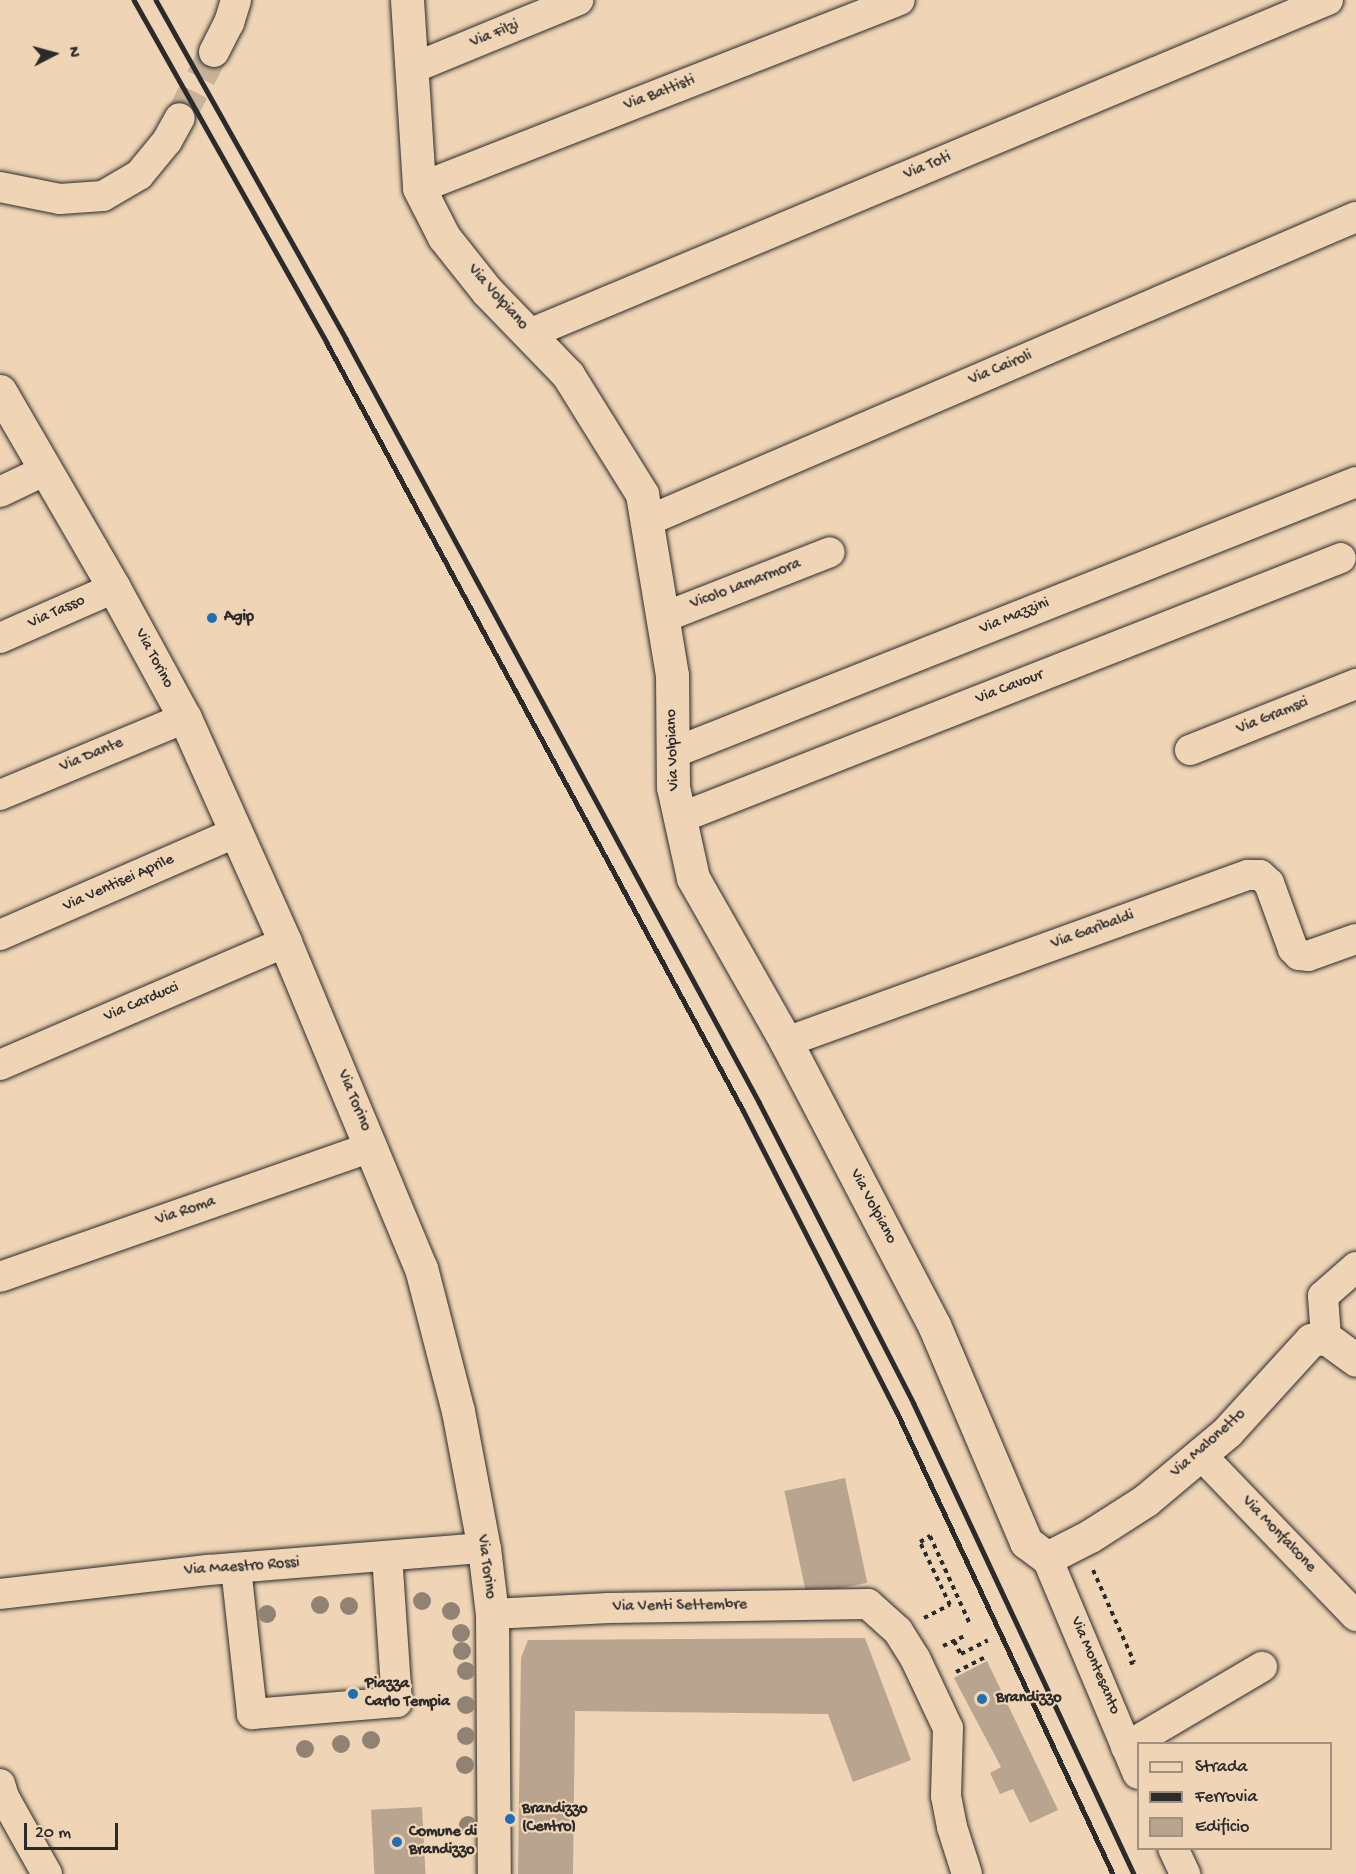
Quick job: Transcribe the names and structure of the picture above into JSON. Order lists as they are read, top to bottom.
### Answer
{
  "streets": {
    "street": [
      "Via Filzi",
      "Via Battisti",
      "Via Toti",
      "Via Volpiano",
      "Via Cairoli",
      "Vicolo Lamarmora",
      "Via Tasso",
      "Via Mazzini",
      "Via Torino",
      "Via Cavour",
      "Via Gramsci",
      "Via Dante",
      "Via Ventisei Aprile",
      "Via Garibaldi",
      "Via Carducci",
      "Via Roma",
      "Via Malonetto",
      "Via Monfalcone",
      "Via Maestro Rossi",
      "Via Venti Settembre",
      "Via Montesanto"
    ]
  },
  "crossings": [
    ["Via Filzi", "Via Volpiano"],
    ["Via Battisti", "Via Volpiano"],
    ["Via Toti", "Via Volpiano"],
    ["Via Volpiano", "Via Cairoli"],
    ["Via Volpiano", "Vicolo Lamarmora"],
    ["Via Volpiano", "Via Mazzini"],
    ["Via Volpiano", "Via Cavour"],
    ["Via Volpiano", "Via Garibaldi"],
    ["Via Volpiano", "Via Malonetto"],
    ["Via Volpiano", "Via Montesanto"],
    ["Via Tasso", "Via Torino"],
    ["Via Torino", "Via Dante"],
    ["Via Torino", "Via Ventisei Aprile"],
    ["Via Torino", "Via Carducci"],
    ["Via Torino", "Via Roma"],
    ["Via Torino", "Via Maestro Rossi"],
    ["Via Torino", "Via Venti Settembre"],
    ["Via Malonetto", "Via Monfalcone"],
    ["Via Malonetto", "Via Montesanto"]
  ],
  "places": [
    "Agip",
    "Piazza Carlo Tempia",
    "Brandizzo",
    "Brandizzo (Centro)",
    "Comune di Brandizzo"
  ],
  "legend": ["Strada", "Ferrovia", "Edificio"],
  "scale_bar": "20 m",
  "north": "right"
}
